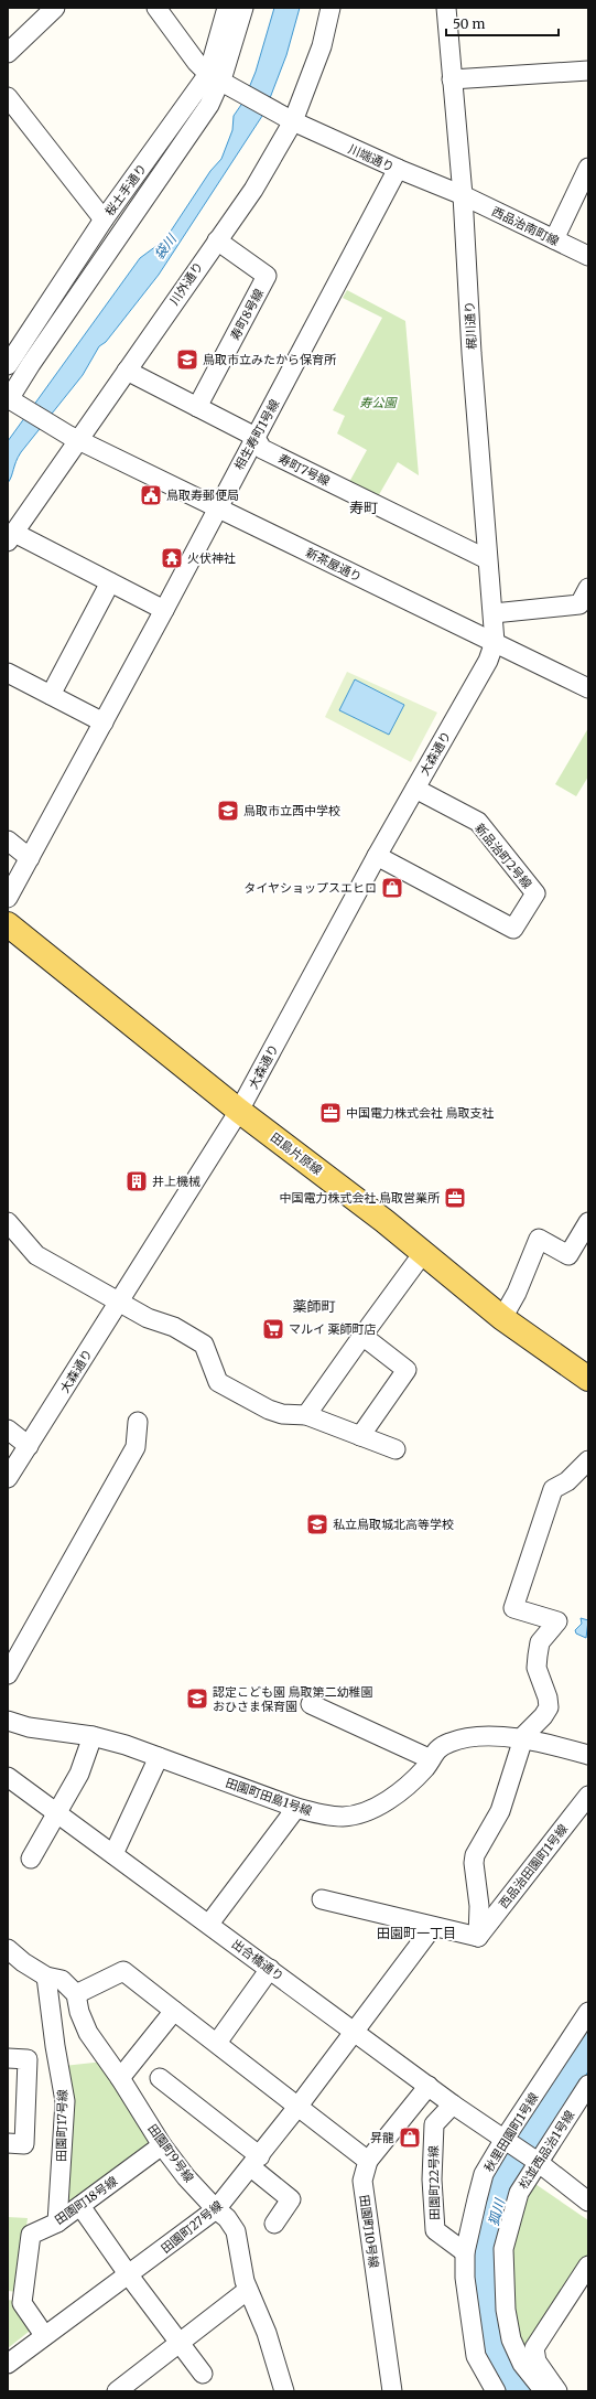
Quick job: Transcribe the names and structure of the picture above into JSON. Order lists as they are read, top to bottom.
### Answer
{
  "streets": {
    "main road": ["田島片原線"],
    "street": [
      "川端通り",
      "桜土手通り",
      "西品治南町線",
      "川外通り",
      "寿町8号線",
      "梶川通り",
      "相生寿町1号線",
      "寿町7号線",
      "新茶屋通り",
      "大森通り",
      "新品治町2号線",
      "田園町田島1号線",
      "西品治田園町1号線",
      "出合橋通り",
      "田園町17号線",
      "秋里田園町1号線",
      "松並西品治1号線",
      "田園町9号線",
      "田園町22号線",
      "田園町18号線",
      "田園町27号線",
      "田園町10号線"
    ]
  },
  "crossings": [
    ["川端通り", "桜土手通り"],
    ["川端通り", "西品治南町線"],
    ["川端通り", "川外通り"],
    ["川端通り", "梶川通り"],
    ["川端通り", "相生寿町1号線"],
    ["西品治南町線", "梶川通り"],
    ["川外通り", "寿町8号線"],
    ["川外通り", "寿町7号線"],
    ["川外通り", "新茶屋通り"],
    ["寿町8号線", "寿町7号線"],
    ["梶川通り", "寿町7号線"],
    ["梶川通り", "新茶屋通り"],
    ["梶川通り", "大森通り"],
    ["相生寿町1号線", "寿町7号線"],
    ["相生寿町1号線", "新茶屋通り"],
    ["新茶屋通り", "大森通り"],
    ["大森通り", "新品治町2号線"],
    ["大森通り", "田島片原線"],
    ["出合橋通り", "秋里田園町1号線"],
    ["出合橋通り", "松並西品治1号線"],
    ["出合橋通り", "田園町22号線"],
    ["出合橋通り", "田園町27号線"],
    ["田園町17号線", "田園町18号線"],
    ["秋里田園町1号線", "田園町22号線"],
    ["田園町9号線", "田園町18号線"],
    ["田園町9号線", "田園町27号線"],
    ["田園町18号線", "田園町27号線"]
  ],
  "districts": ["寿町", "薬師町", "田園町一丁目"],
  "water": ["袋川", "狐川"],
  "parks": ["寿公園"],
  "places": {
    "school or university": [
      "鳥取市立みたから保育所",
      "鳥取市立西中学校",
      "私立鳥取城北高等学校",
      "認定こども園 鳥取第二幼稚園 おひさま保育園"
    ],
    "public building": ["鳥取寿郵便局"],
    "temple": ["火伏神社"],
    "shop": ["タイヤショップスエヒロ", "昇龍"],
    "office": ["中国電力株式会社 鳥取支社", "中国電力株式会社 鳥取営業所"],
    "building": ["井上機械"],
    "supermarket": ["マルイ 薬師町店"]
  },
  "scale_bar": "50 m"
}
